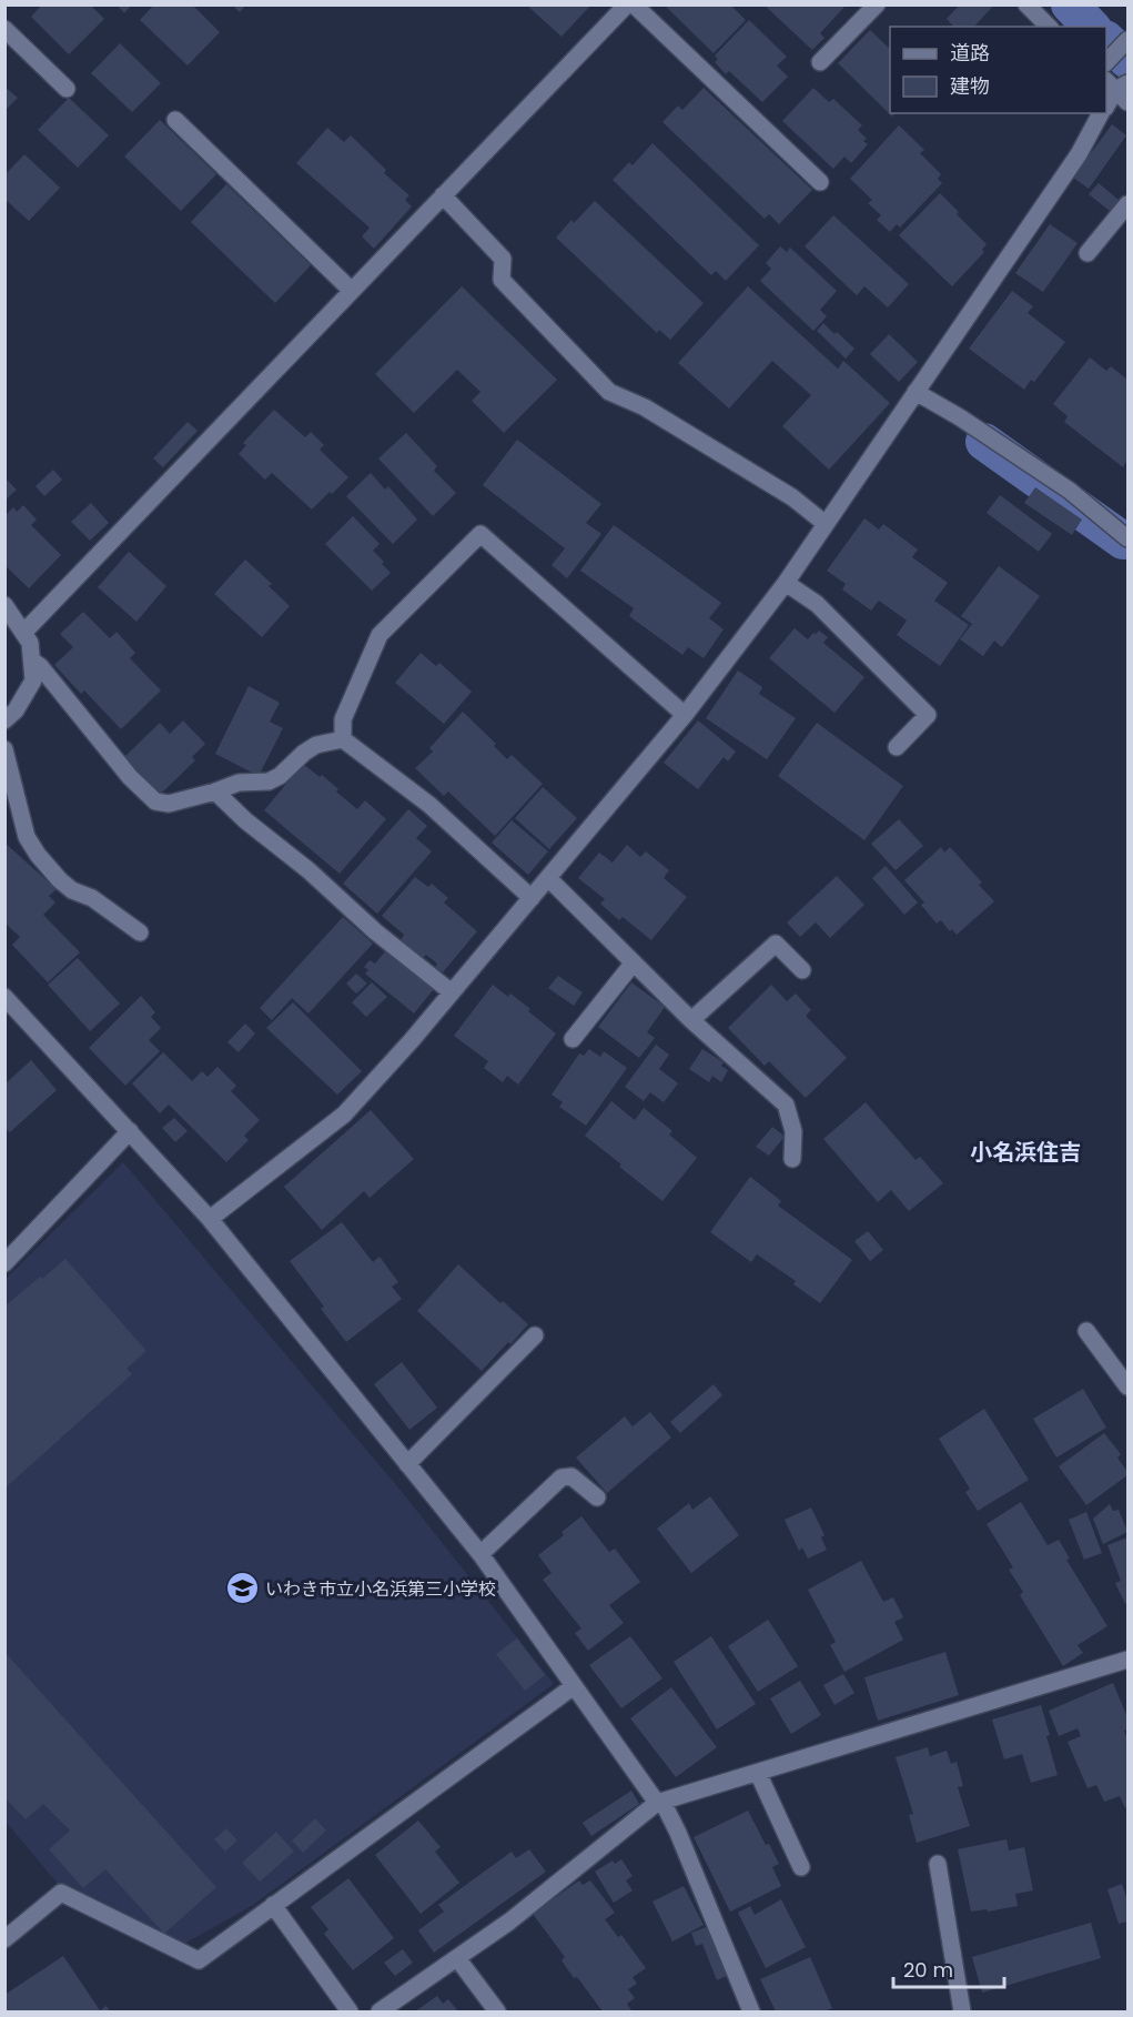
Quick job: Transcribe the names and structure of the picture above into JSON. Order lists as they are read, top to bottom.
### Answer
{
  "districts": ["小名浜住吉"],
  "places": {
    "school or university": ["いわき市立小名浜第三小学校"]
  },
  "legend": ["道路", "建物"],
  "scale_bar": "20 m"
}
